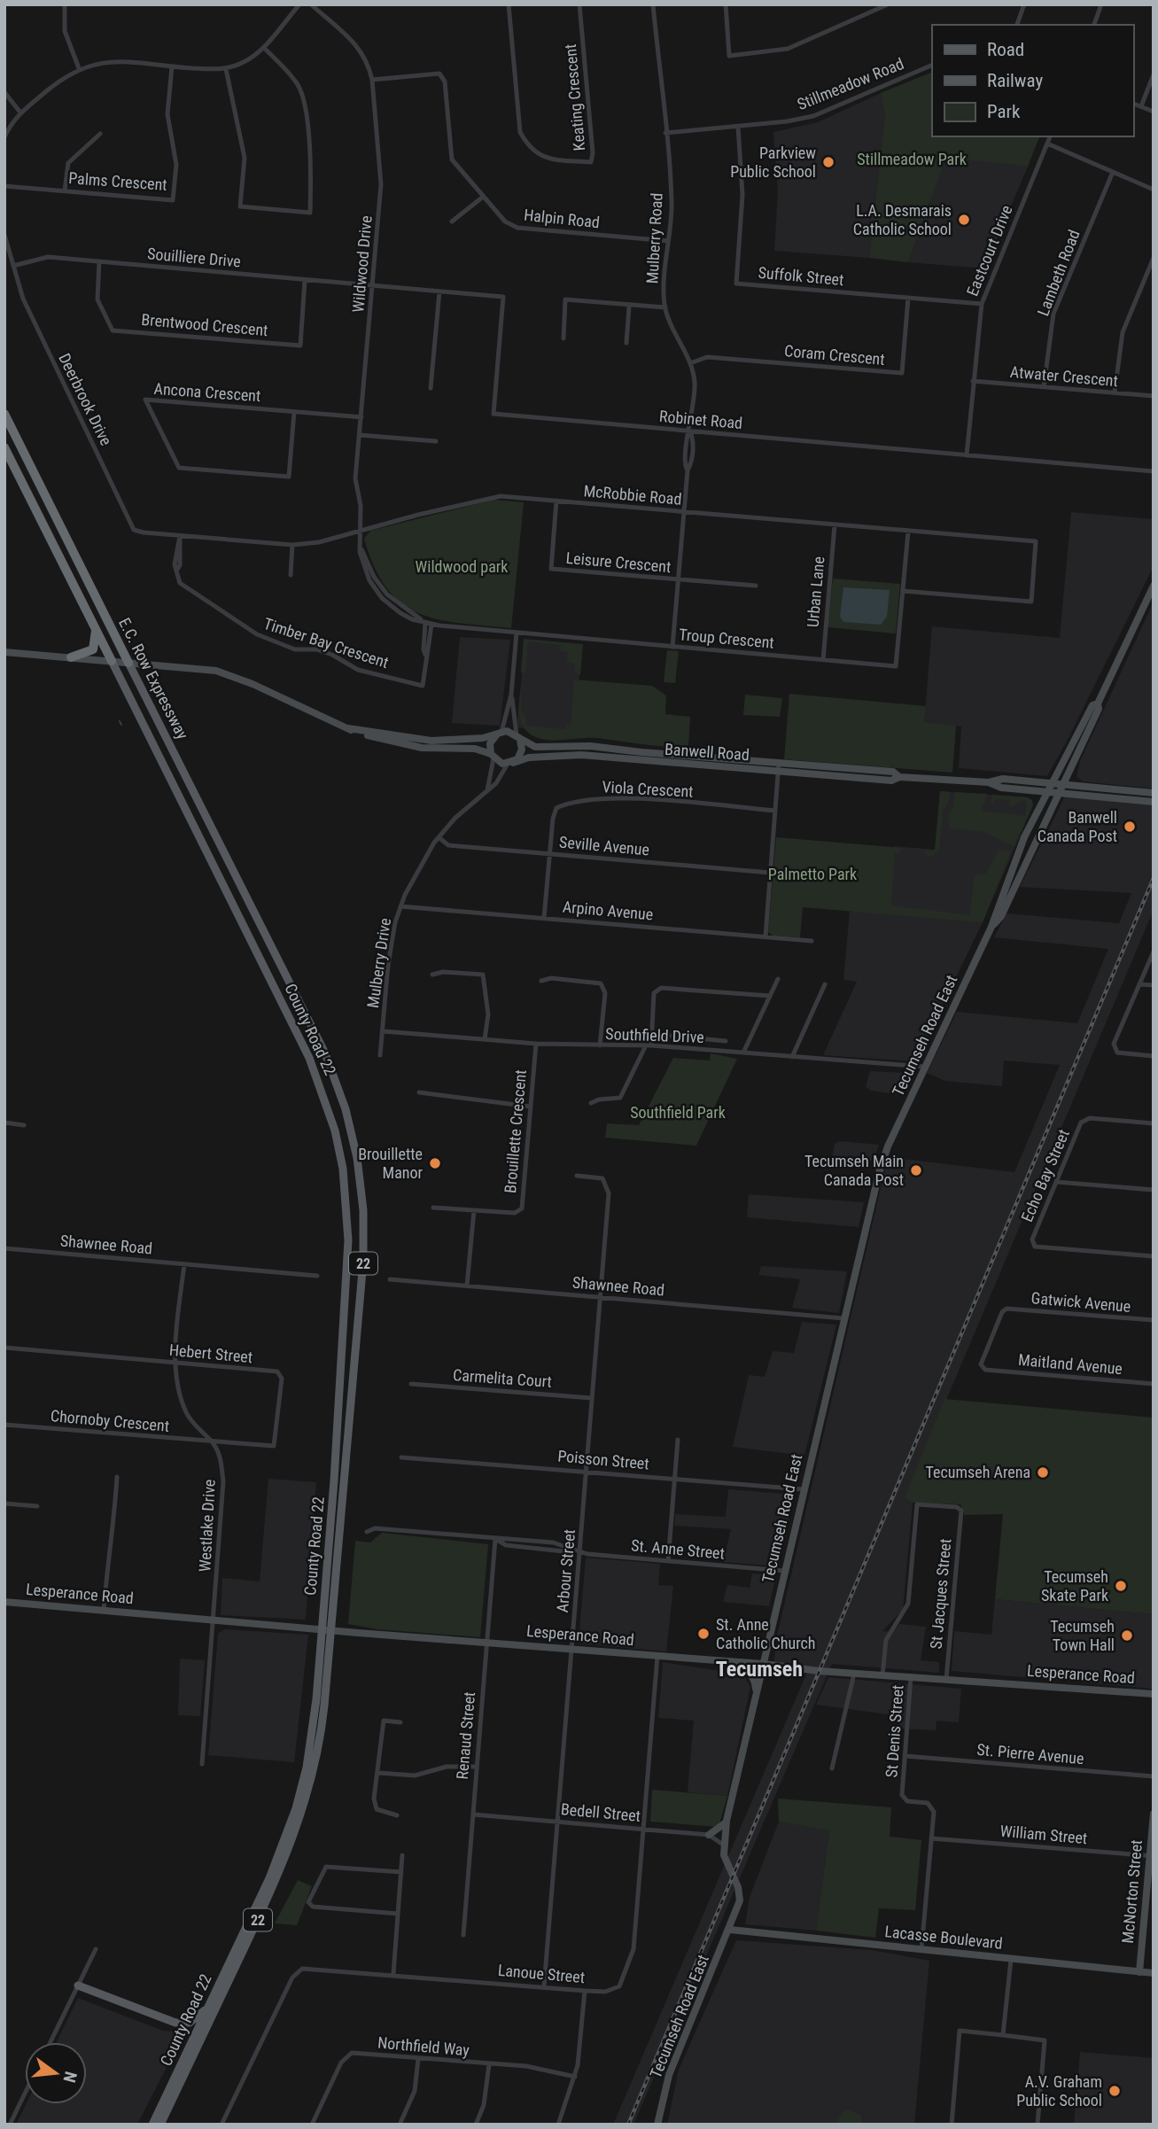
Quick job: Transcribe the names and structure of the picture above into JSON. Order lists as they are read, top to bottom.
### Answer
{
  "streets": {
    "highway": ["E.C. Row Expressway"],
    "main road": [
      "Banwell Road",
      "County Road 22",
      "Tecumseh Road East",
      "22",
      "Lesperance Road",
      "McNorton Street",
      "Lacasse Boulevard"
    ],
    "street": [
      "Stillmeadow Road",
      "Keating Crescent",
      "Palms Crescent",
      "Halpin Road",
      "Mulberry Road",
      "Eastcourt Drive",
      "Souilliere Drive",
      "Wildwood Drive",
      "Lambeth Road",
      "Suffolk Street",
      "Brentwood Crescent",
      "Coram Crescent",
      "Atwater Crescent",
      "Ancona Crescent",
      "Deerbrook Drive",
      "Robinet Road",
      "McRobbie Road",
      "Leisure Crescent",
      "Urban Lane",
      "Troup Crescent",
      "Timber Bay Crescent",
      "Viola Crescent",
      "Seville Avenue",
      "Arpino Avenue",
      "Mulberry Drive",
      "Southfield Drive",
      "Brouillette Crescent",
      "Echo Bay Street",
      "Shawnee Road",
      "Gatwick Avenue",
      "Hebert Street",
      "Maitland Avenue",
      "Carmelita Court",
      "Chornoby Crescent",
      "Poisson Street",
      "Westlake Drive",
      "St. Anne Street",
      "Arbour Street",
      "St Jacques Street",
      "St Denis Street",
      "Renaud Street",
      "St. Pierre Avenue",
      "Bedell Street",
      "William Street",
      "Lanoue Street",
      "Northfield Way"
    ]
  },
  "crossings": [
    ["Stillmeadow Road", "Mulberry Road"],
    ["Stillmeadow Road", "Suffolk Street"],
    ["Halpin Road", "Mulberry Road"],
    ["Halpin Road", "Wildwood Drive"],
    ["Mulberry Road", "Coram Crescent"],
    ["Mulberry Road", "Robinet Road"],
    ["Mulberry Road", "McRobbie Road"],
    ["Mulberry Road", "Leisure Crescent"],
    ["Mulberry Road", "Troup Crescent"],
    ["Eastcourt Drive", "Suffolk Street"],
    ["Eastcourt Drive", "Atwater Crescent"],
    ["Eastcourt Drive", "Robinet Road"],
    ["Souilliere Drive", "Wildwood Drive"],
    ["Souilliere Drive", "Brentwood Crescent"],
    ["Souilliere Drive", "Deerbrook Drive"],
    ["Souilliere Drive", "Robinet Road"],
    ["Wildwood Drive", "Ancona Crescent"],
    ["Wildwood Drive", "Robinet Road"],
    ["Wildwood Drive", "McRobbie Road"],
    ["Wildwood Drive", "Troup Crescent"],
    ["Lambeth Road", "Atwater Crescent"],
    ["Suffolk Street", "Coram Crescent"],
    ["Deerbrook Drive", "Timber Bay Crescent"],
    ["McRobbie Road", "Leisure Crescent"],
    ["McRobbie Road", "Urban Lane"],
    ["McRobbie Road", "Troup Crescent"],
    ["Urban Lane", "Troup Crescent"],
    ["Troup Crescent", "Timber Bay Crescent"],
    ["E.C. Row Expressway", "County Road 22"],
    ["Banwell Road", "Mulberry Drive"],
    ["Banwell Road", "Tecumseh Road East"],
    ["Viola Crescent", "Seville Avenue"],
    ["Viola Crescent", "Arpino Avenue"],
    ["Seville Avenue", "Mulberry Drive"],
    ["Arpino Avenue", "Mulberry Drive"],
    ["Mulberry Drive", "Southfield Drive"],
    ["County Road 22", "Lesperance Road"],
    ["Southfield Drive", "Tecumseh Road East"],
    ["Southfield Drive", "Brouillette Crescent"],
    ["Tecumseh Road East", "Shawnee Road"],
    ["Tecumseh Road East", "Poisson Street"],
    ["Tecumseh Road East", "St. Anne Street"],
    ["Tecumseh Road East", "Lesperance Road"],
    ["Tecumseh Road East", "Bedell Street"],
    ["Tecumseh Road East", "Lacasse Boulevard"],
    ["Shawnee Road", "Westlake Drive"],
    ["Shawnee Road", "Arbour Street"],
    ["Gatwick Avenue", "Maitland Avenue"],
    ["Hebert Street", "Chornoby Crescent"],
    ["Hebert Street", "Westlake Drive"],
    ["Carmelita Court", "Arbour Street"],
    ["Chornoby Crescent", "Westlake Drive"],
    ["Poisson Street", "Arbour Street"],
    ["Westlake Drive", "Lesperance Road"],
    ["St. Anne Street", "Arbour Street"],
    ["St. Anne Street", "Renaud Street"],
    ["Arbour Street", "Lesperance Road"],
    ["Arbour Street", "Bedell Street"],
    ["Arbour Street", "Lanoue Street"],
    ["Lesperance Road", "St Jacques Street"],
    ["Lesperance Road", "St Denis Street"],
    ["Lesperance Road", "Renaud Street"],
    ["Lesperance Road", "Lanoue Street"],
    ["St Denis Street", "St. Pierre Avenue"],
    ["St Denis Street", "William Street"],
    ["St Denis Street", "Lacasse Boulevard"],
    ["Renaud Street", "Bedell Street"],
    ["Bedell Street", "Lanoue Street"],
    ["William Street", "McNorton Street"],
    ["McNorton Street", "Lacasse Boulevard"]
  ],
  "districts": ["Tecumseh"],
  "parks": [
    "Stillmeadow Park",
    "Wildwood park",
    "Palmetto Park",
    "Southfield Park"
  ],
  "places": [
    "Parkview Public School",
    "L.A. Desmarais Catholic School",
    "Banwell Canada Post",
    "Brouillette Manor",
    "Tecumseh Main Canada Post",
    "Tecumseh Arena",
    "Tecumseh Skate Park",
    "St. Anne Catholic Church",
    "Tecumseh Town Hall",
    "A.V. Graham Public School"
  ],
  "legend": ["Road", "Railway", "Park"],
  "north": "right"
}
